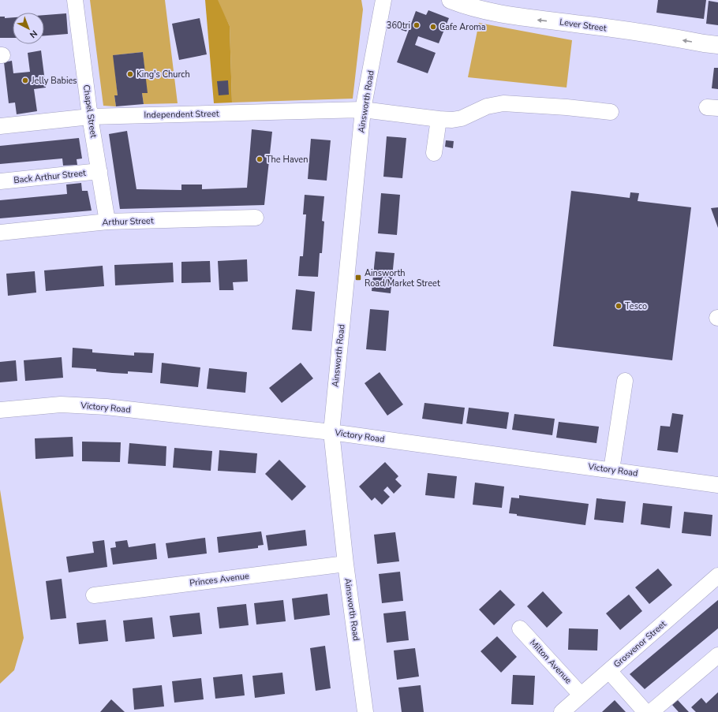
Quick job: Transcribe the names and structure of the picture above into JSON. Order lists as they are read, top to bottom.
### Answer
{
  "streets": {
    "main road": ["Lever Street"],
    "street": [
      "Ainsworth Road",
      "Chapel Street",
      "Independent Street",
      "Back Arthur Street",
      "Arthur Street",
      "Victory Road",
      "Princes Avenue",
      "Grosvenor Street",
      "Milton Avenue"
    ]
  },
  "crossings": [
    ["Ainsworth Road", "Independent Street"],
    ["Ainsworth Road", "Victory Road"],
    ["Ainsworth Road", "Princes Avenue"],
    ["Chapel Street", "Independent Street"],
    ["Chapel Street", "Back Arthur Street"],
    ["Chapel Street", "Arthur Street"],
    ["Grosvenor Street", "Milton Avenue"]
  ],
  "one_way": ["Lever Street"],
  "places": {
    "other": [
      "360tri",
      "Cafe Aroma",
      "King's Church",
      "Jelly Babies",
      "The Haven",
      "Tesco"
    ],
    "transit": ["Ainsworth Road/Market Street"]
  },
  "north": "bottom right"
}
